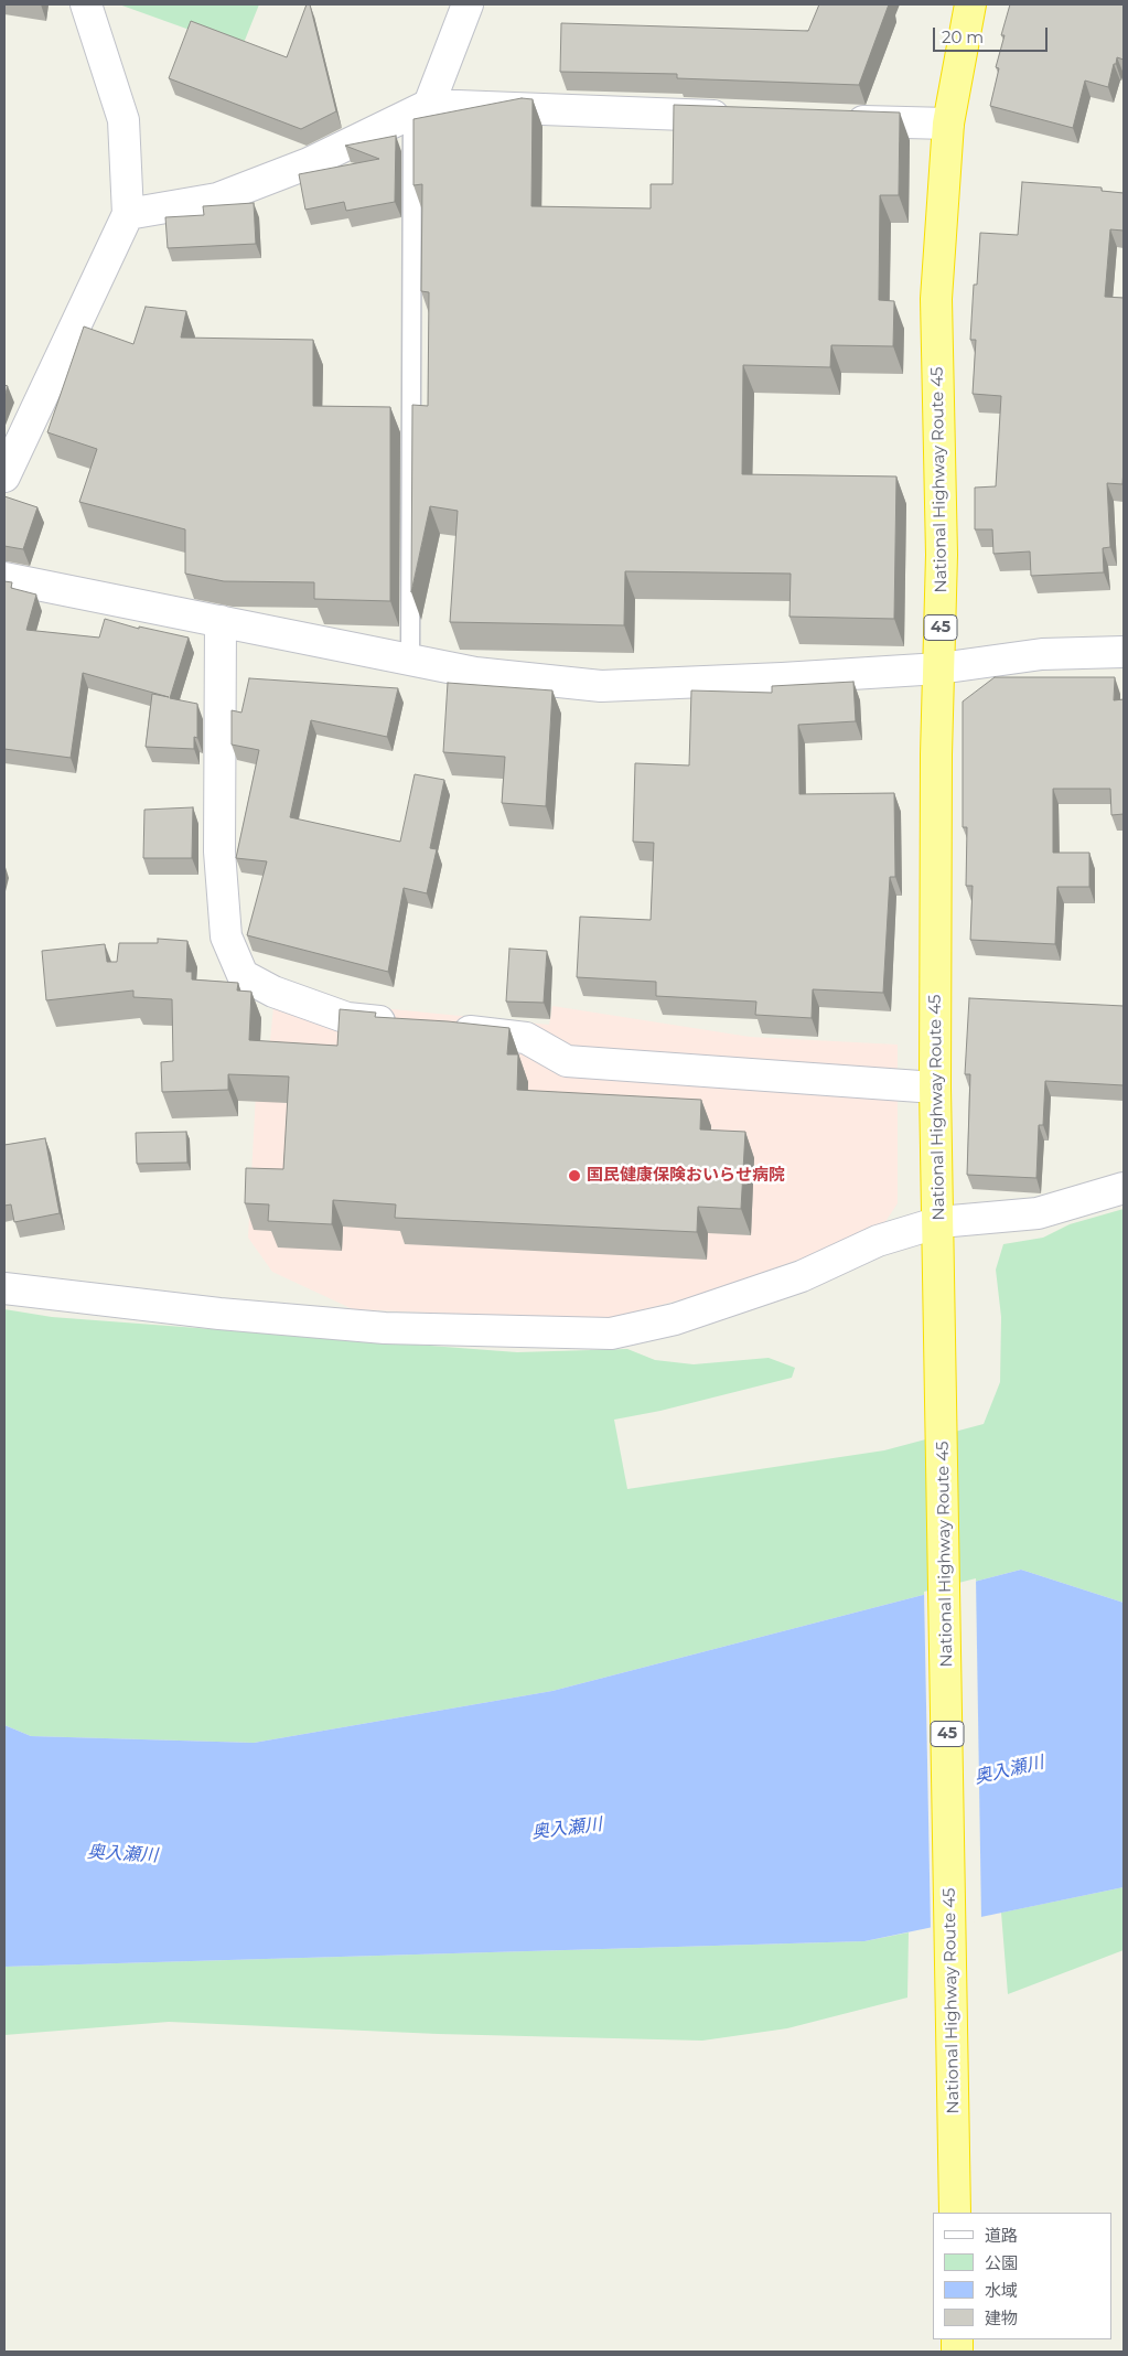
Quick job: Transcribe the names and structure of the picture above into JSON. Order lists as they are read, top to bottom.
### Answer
{
  "streets": {
    "highway": ["National Highway Route 45", "45"]
  },
  "water": ["奥入瀬川"],
  "places": ["国民健康保険おいらせ病院"],
  "legend": [
    "道路",
    "公園",
    "水域",
    "建物"
  ],
  "scale_bar": "20 m"
}
